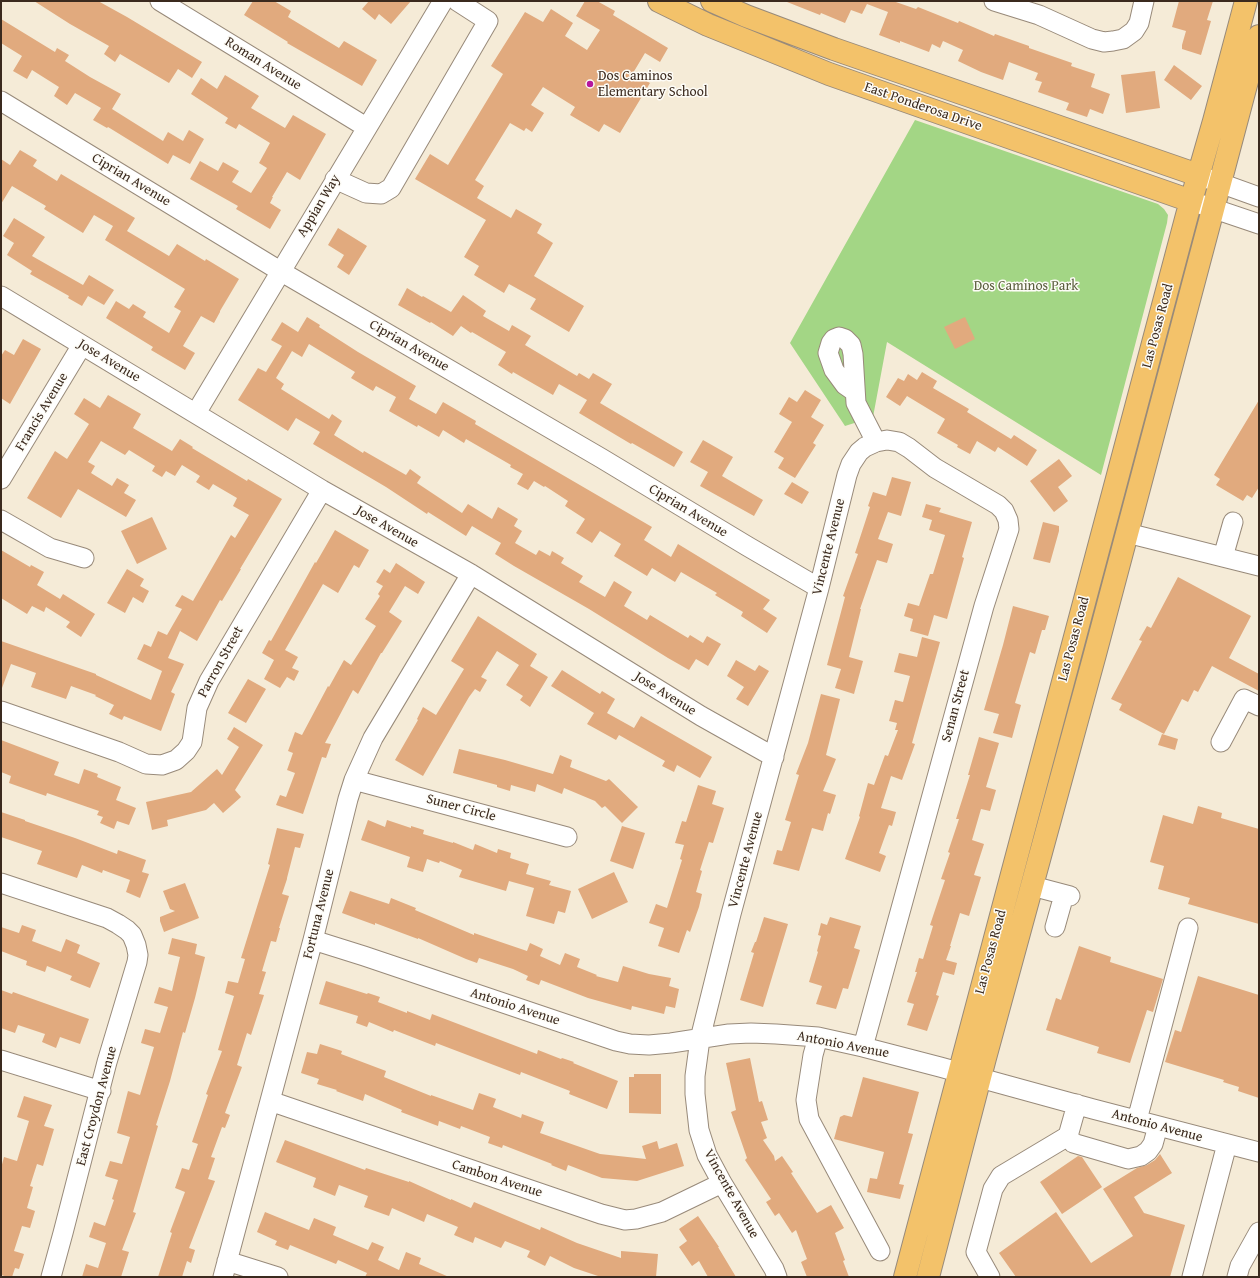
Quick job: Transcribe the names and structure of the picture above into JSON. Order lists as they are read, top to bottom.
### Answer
{
  "streets": {
    "main road": ["East Ponderosa Drive", "Las Posas Road"],
    "street": [
      "Roman Avenue",
      "Ciprian Avenue",
      "Appian Way",
      "Jose Avenue",
      "Francis Avenue",
      "Vincente Avenue",
      "Parron Street",
      "Senan Street",
      "Suner Circle",
      "Fortuna Avenue",
      "Antonio Avenue",
      "East Croydon Avenue",
      "Cambon Avenue"
    ]
  },
  "crossings": [
    ["Roman Avenue", "Appian Way"],
    ["East Ponderosa Drive", "Las Posas Road"],
    ["Ciprian Avenue", "Appian Way"],
    ["Ciprian Avenue", "Vincente Avenue"],
    ["Appian Way", "Jose Avenue"],
    ["Las Posas Road", "Antonio Avenue"],
    ["Jose Avenue", "Francis Avenue"],
    ["Jose Avenue", "Vincente Avenue"],
    ["Jose Avenue", "Parron Street"],
    ["Jose Avenue", "Fortuna Avenue"],
    ["Vincente Avenue", "Senan Street"],
    ["Vincente Avenue", "Antonio Avenue"],
    ["Vincente Avenue", "Cambon Avenue"],
    ["Senan Street", "Antonio Avenue"],
    ["Suner Circle", "Fortuna Avenue"],
    ["Fortuna Avenue", "Antonio Avenue"],
    ["Fortuna Avenue", "Cambon Avenue"]
  ],
  "parks": ["Dos Caminos Park"],
  "places": ["Dos Caminos Elementary School"]
}
